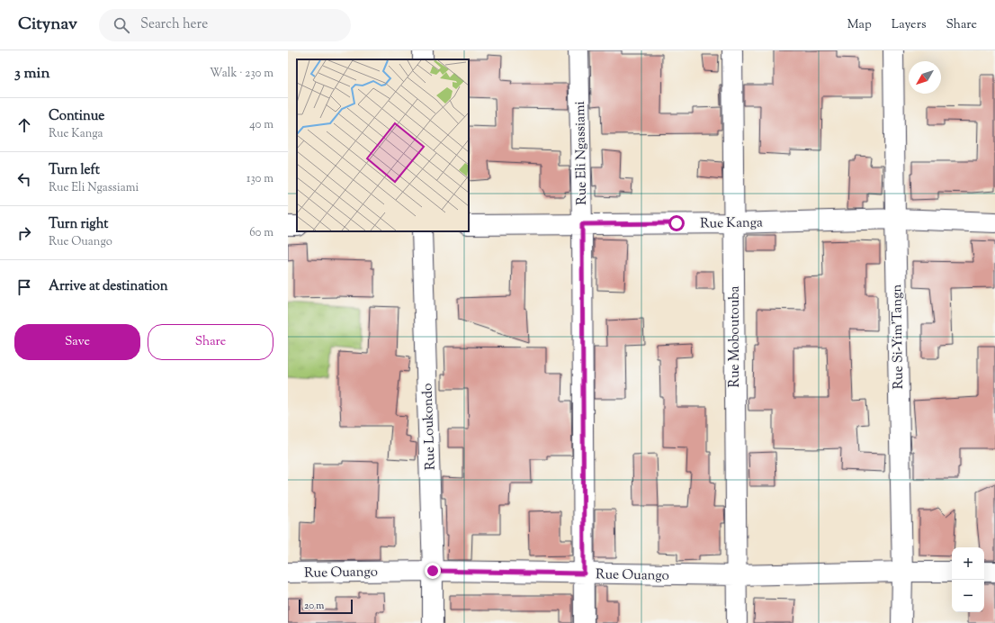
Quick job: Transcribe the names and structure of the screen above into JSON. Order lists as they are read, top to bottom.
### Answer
{
  "streets": {
    "street": [
      "Rue Eli Ngassiami",
      "Rue Kanga",
      "Rue Moboutouba",
      "Rue Si-Yim'Tangn",
      "Rue Loukondo",
      "Rue Ouango"
    ]
  },
  "crossings": [
    ["Rue Eli Ngassiami", "Rue Kanga"],
    ["Rue Eli Ngassiami", "Rue Ouango"],
    ["Rue Kanga", "Rue Moboutouba"],
    ["Rue Kanga", "Rue Si-Yim'Tangn"],
    ["Rue Moboutouba", "Rue Ouango"],
    ["Rue Si-Yim'Tangn", "Rue Ouango"],
    ["Rue Loukondo", "Rue Ouango"]
  ],
  "scale_bar": "20 m",
  "north": "bottom left",
  "page": {
    "header": "Citynav",
    "search": "Search here",
    "nav": ["Map", "Layers", "Share"],
    "heading": ["3 min", "Walk · 230 m"],
    "list": [
      ["Continue", "Rue Kanga", "40 m"],
      ["Turn left", "Rue Eli Ngassiami", "130 m"],
      ["Turn right", "Rue Ouango", "60 m"],
      "Arrive at destination"
    ],
    "buttons": ["Save", "Share"],
    "map_buttons": ["+", "−"],
    "scale": "20 m"
  }
}
